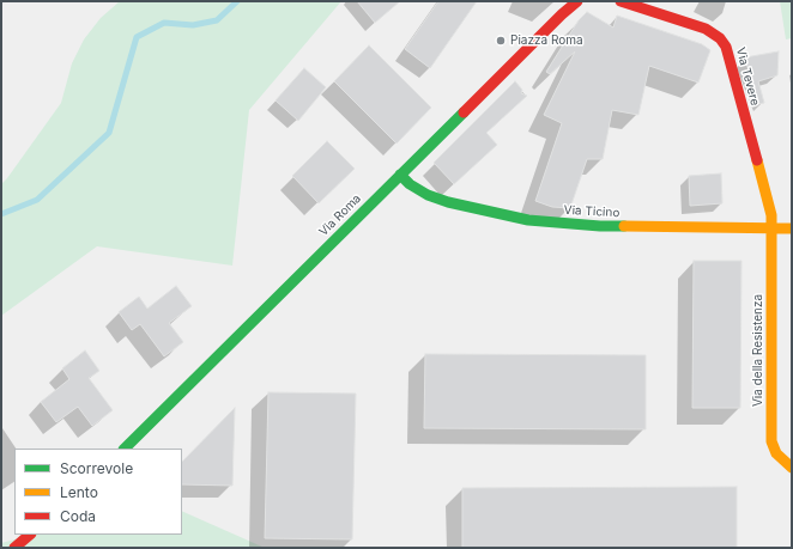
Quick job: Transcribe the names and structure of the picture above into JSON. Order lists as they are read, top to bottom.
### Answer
{
  "streets": {
    "street": [
      "Via Tevere",
      "Via Ticino",
      "Via Roma",
      "Via della Resistenza"
    ]
  },
  "crossings": [
    ["Via Tevere", "Via Ticino"],
    ["Via Tevere", "Via della Resistenza"],
    ["Via Ticino", "Via Roma"],
    ["Via Ticino", "Via della Resistenza"]
  ],
  "places": ["Piazza Roma"],
  "legend": ["Scorrevole", "Lento", "Coda"]
}
